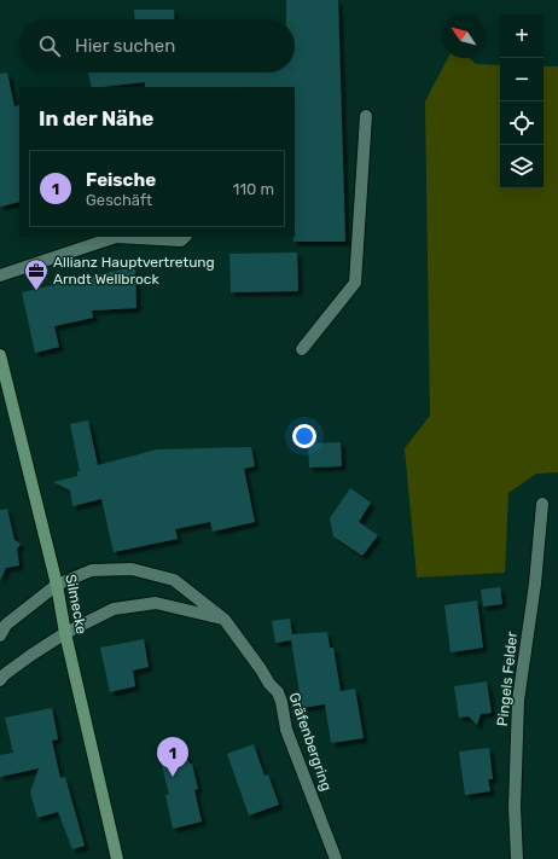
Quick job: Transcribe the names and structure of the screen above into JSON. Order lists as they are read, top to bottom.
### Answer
{
  "streets": {
    "main road": ["Silmecke"],
    "street": ["Pingels Felder", "Gräfenbergring"]
  },
  "crossings": [
    ["Silmecke", "Gräfenbergring"]
  ],
  "places": {
    "office": ["Allianz Hauptvertretung Arndt Wellbrock"]
  },
  "north": "top left",
  "page": {
    "map_buttons": ["+", "−"],
    "search": "Hier suchen",
    "heading": "In der Nähe",
    "list": [
      {
        "mark": "1",
        "name": "Feische",
        "note": "Geschäft",
        "value": "110 m"
      }
    ],
    "pins": "1"
  }
}
